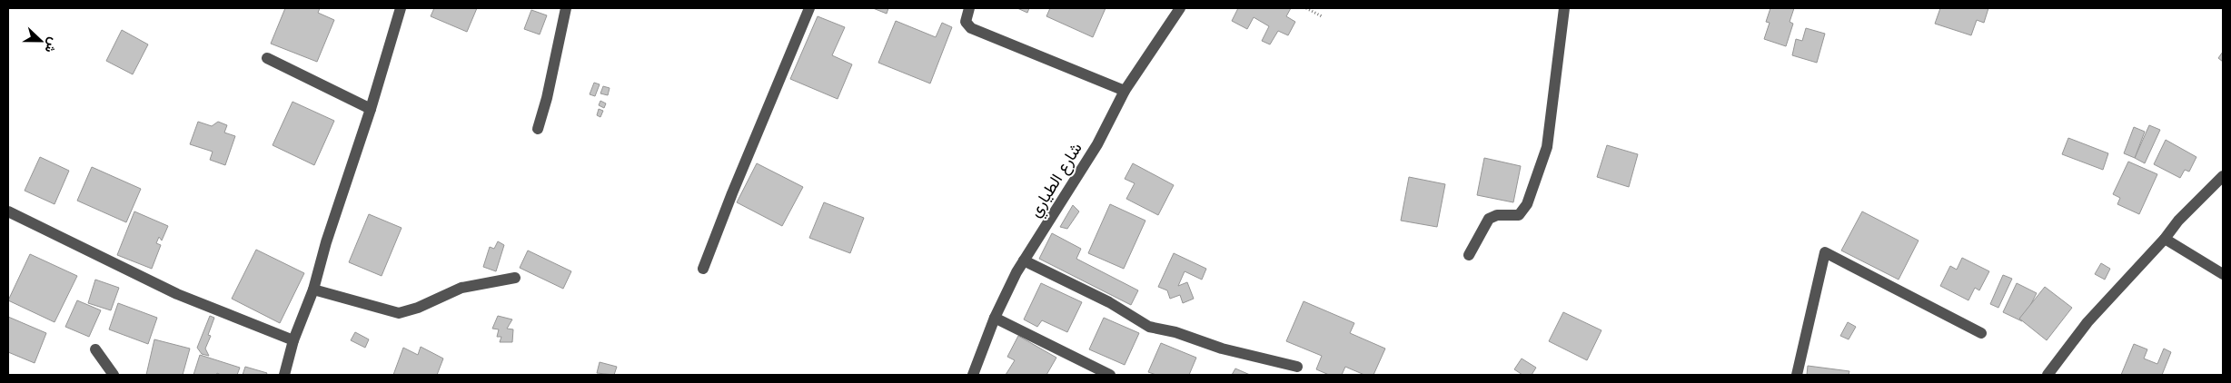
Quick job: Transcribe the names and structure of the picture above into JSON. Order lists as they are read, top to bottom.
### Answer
{
  "streets": {
    "street": ["شارع الطياري"]
  },
  "north": "right"
}
